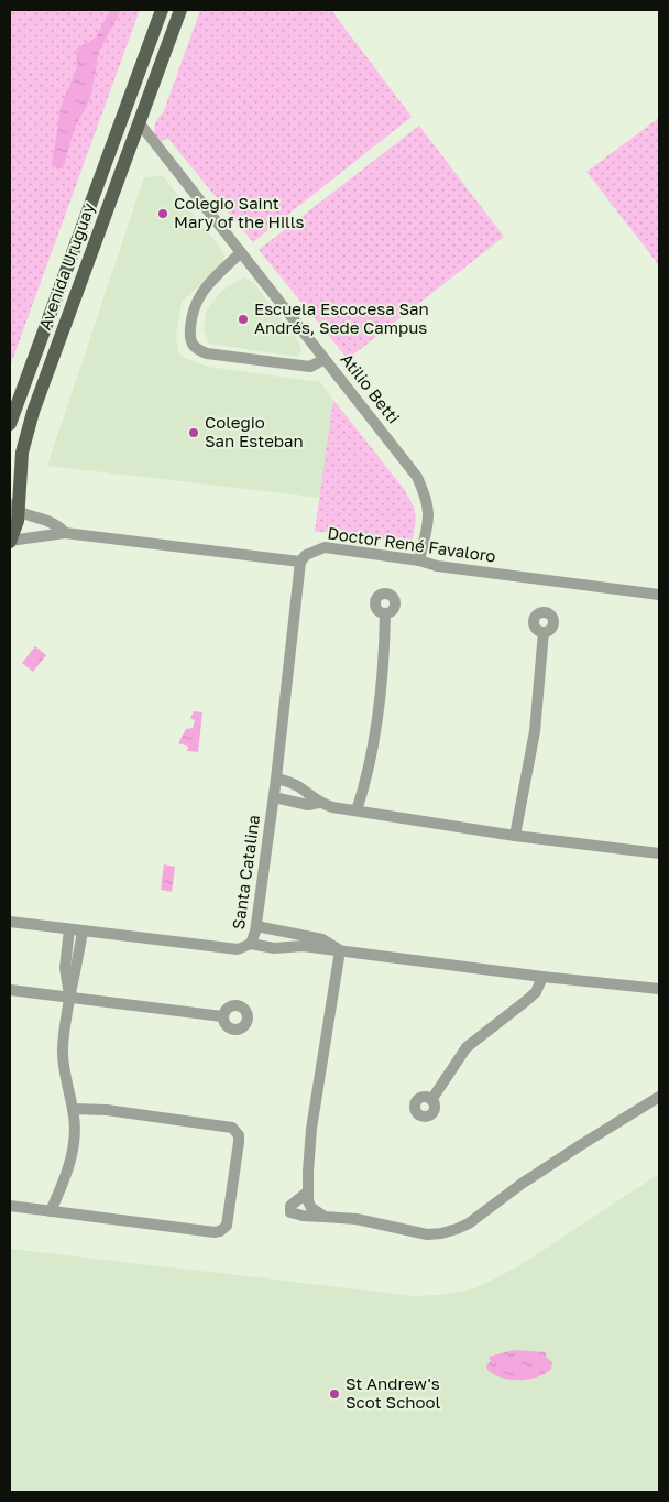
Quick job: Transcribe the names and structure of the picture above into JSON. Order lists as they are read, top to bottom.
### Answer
{
  "streets": {
    "main road": ["Avenida Uruguay"],
    "street": ["Atilio Betti", "Doctor René Favaloro", "Santa Catalina"]
  },
  "crossings": [
    ["Avenida Uruguay", "Atilio Betti"],
    ["Atilio Betti", "Doctor René Favaloro"],
    ["Doctor René Favaloro", "Santa Catalina"]
  ],
  "places": [
    "Colegio Saint Mary of the Hills",
    "Escuela Escocesa San Andrés, Sede Campus",
    "Colegio San Esteban",
    "St Andrew's Scot School"
  ]
}
